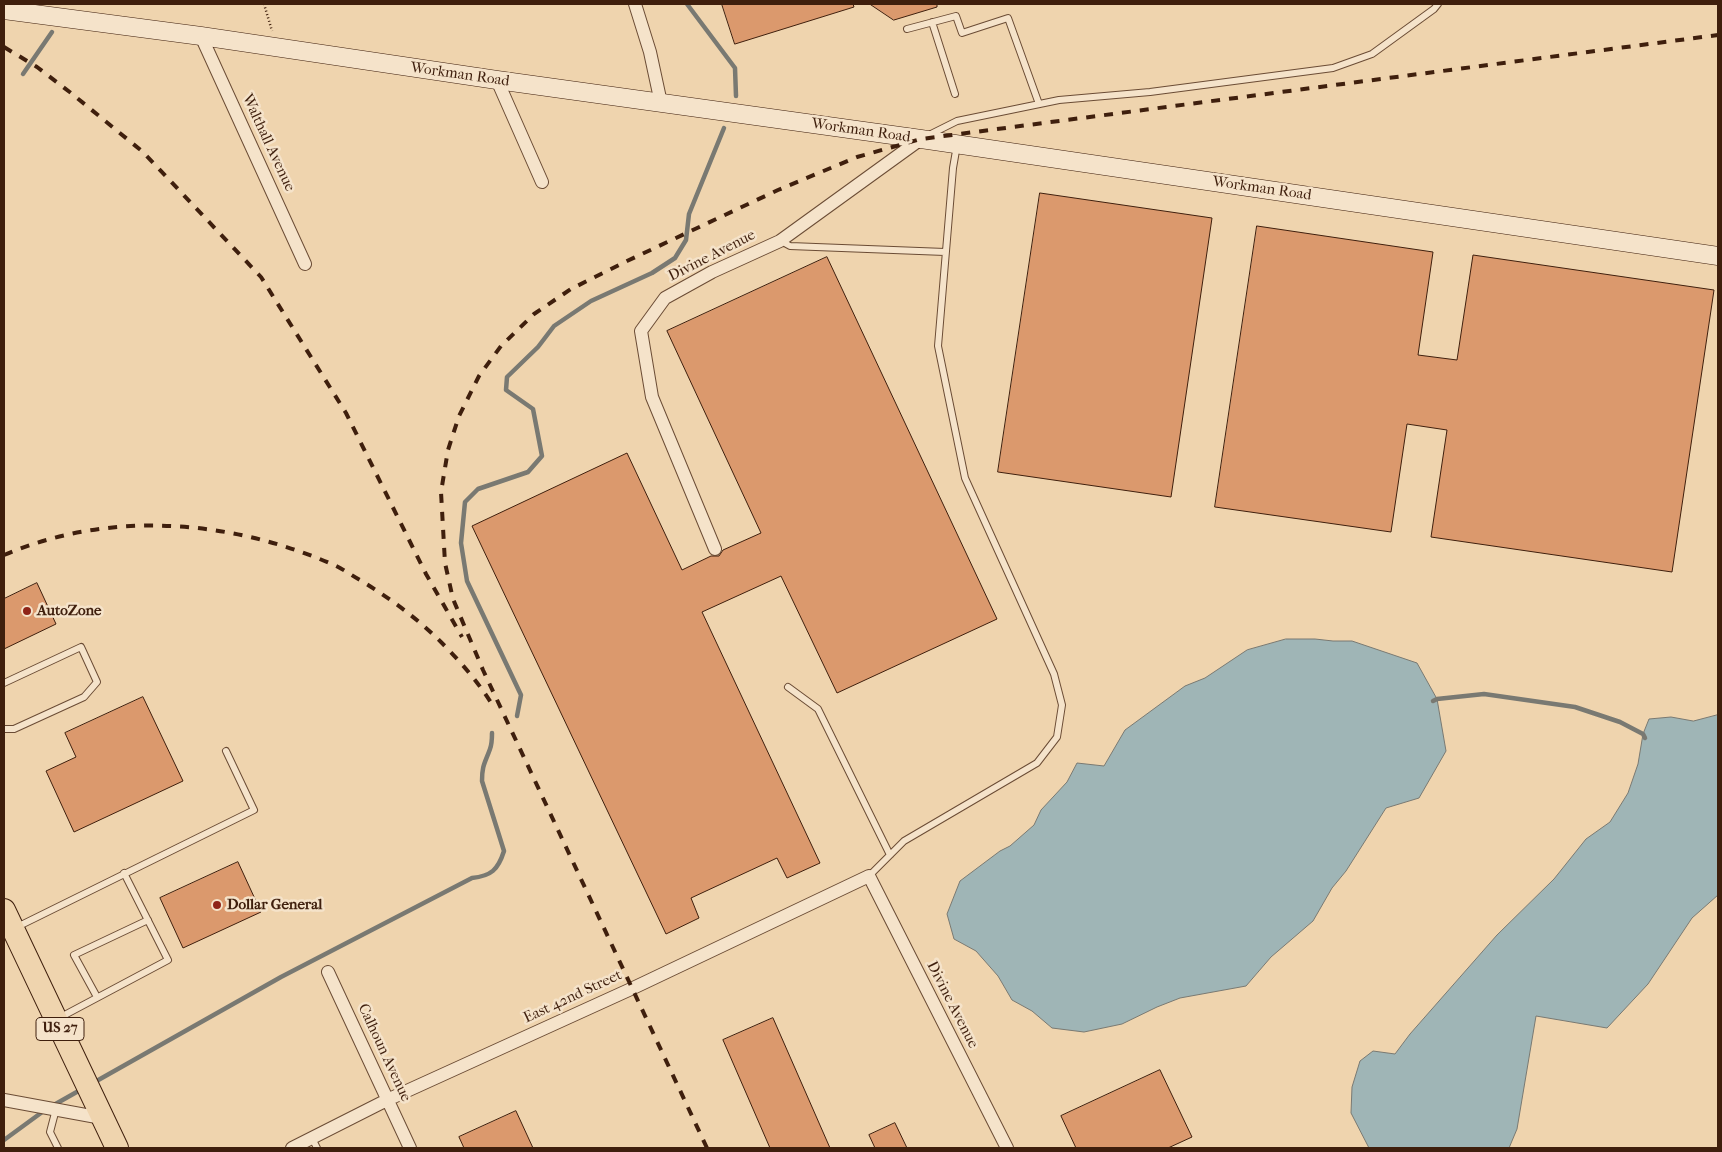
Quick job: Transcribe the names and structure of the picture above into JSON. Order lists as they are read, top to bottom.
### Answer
{
  "streets": {
    "highway": ["US 27"],
    "street": [
      "Workman Road",
      "Walthall Avenue",
      "Divine Avenue",
      "East 42nd Street",
      "Calhoun Avenue"
    ]
  },
  "crossings": [
    ["Workman Road", "Walthall Avenue"],
    ["Workman Road", "Divine Avenue"],
    ["Divine Avenue", "East 42nd Street"],
    ["East 42nd Street", "Calhoun Avenue"]
  ],
  "places": ["AutoZone", "Dollar General"]
}
